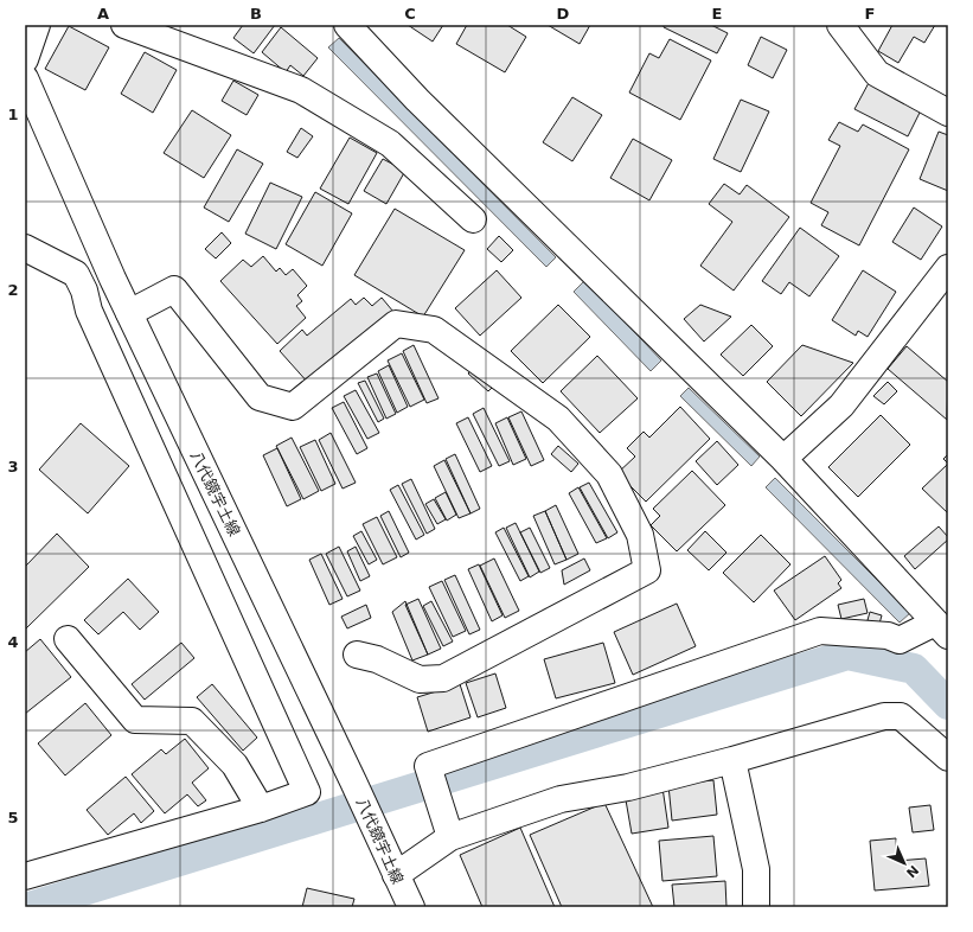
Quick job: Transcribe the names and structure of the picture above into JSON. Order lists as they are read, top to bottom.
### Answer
{
  "streets": {
    "street": ["八代鏡宇土線"]
  },
  "north": "bottom right",
  "grid": {
    "columns": [
      "A",
      "B",
      "C",
      "D",
      "E",
      "F"
    ],
    "rows": [
      "1",
      "2",
      "3",
      "4",
      "5"
    ]
  }
}
